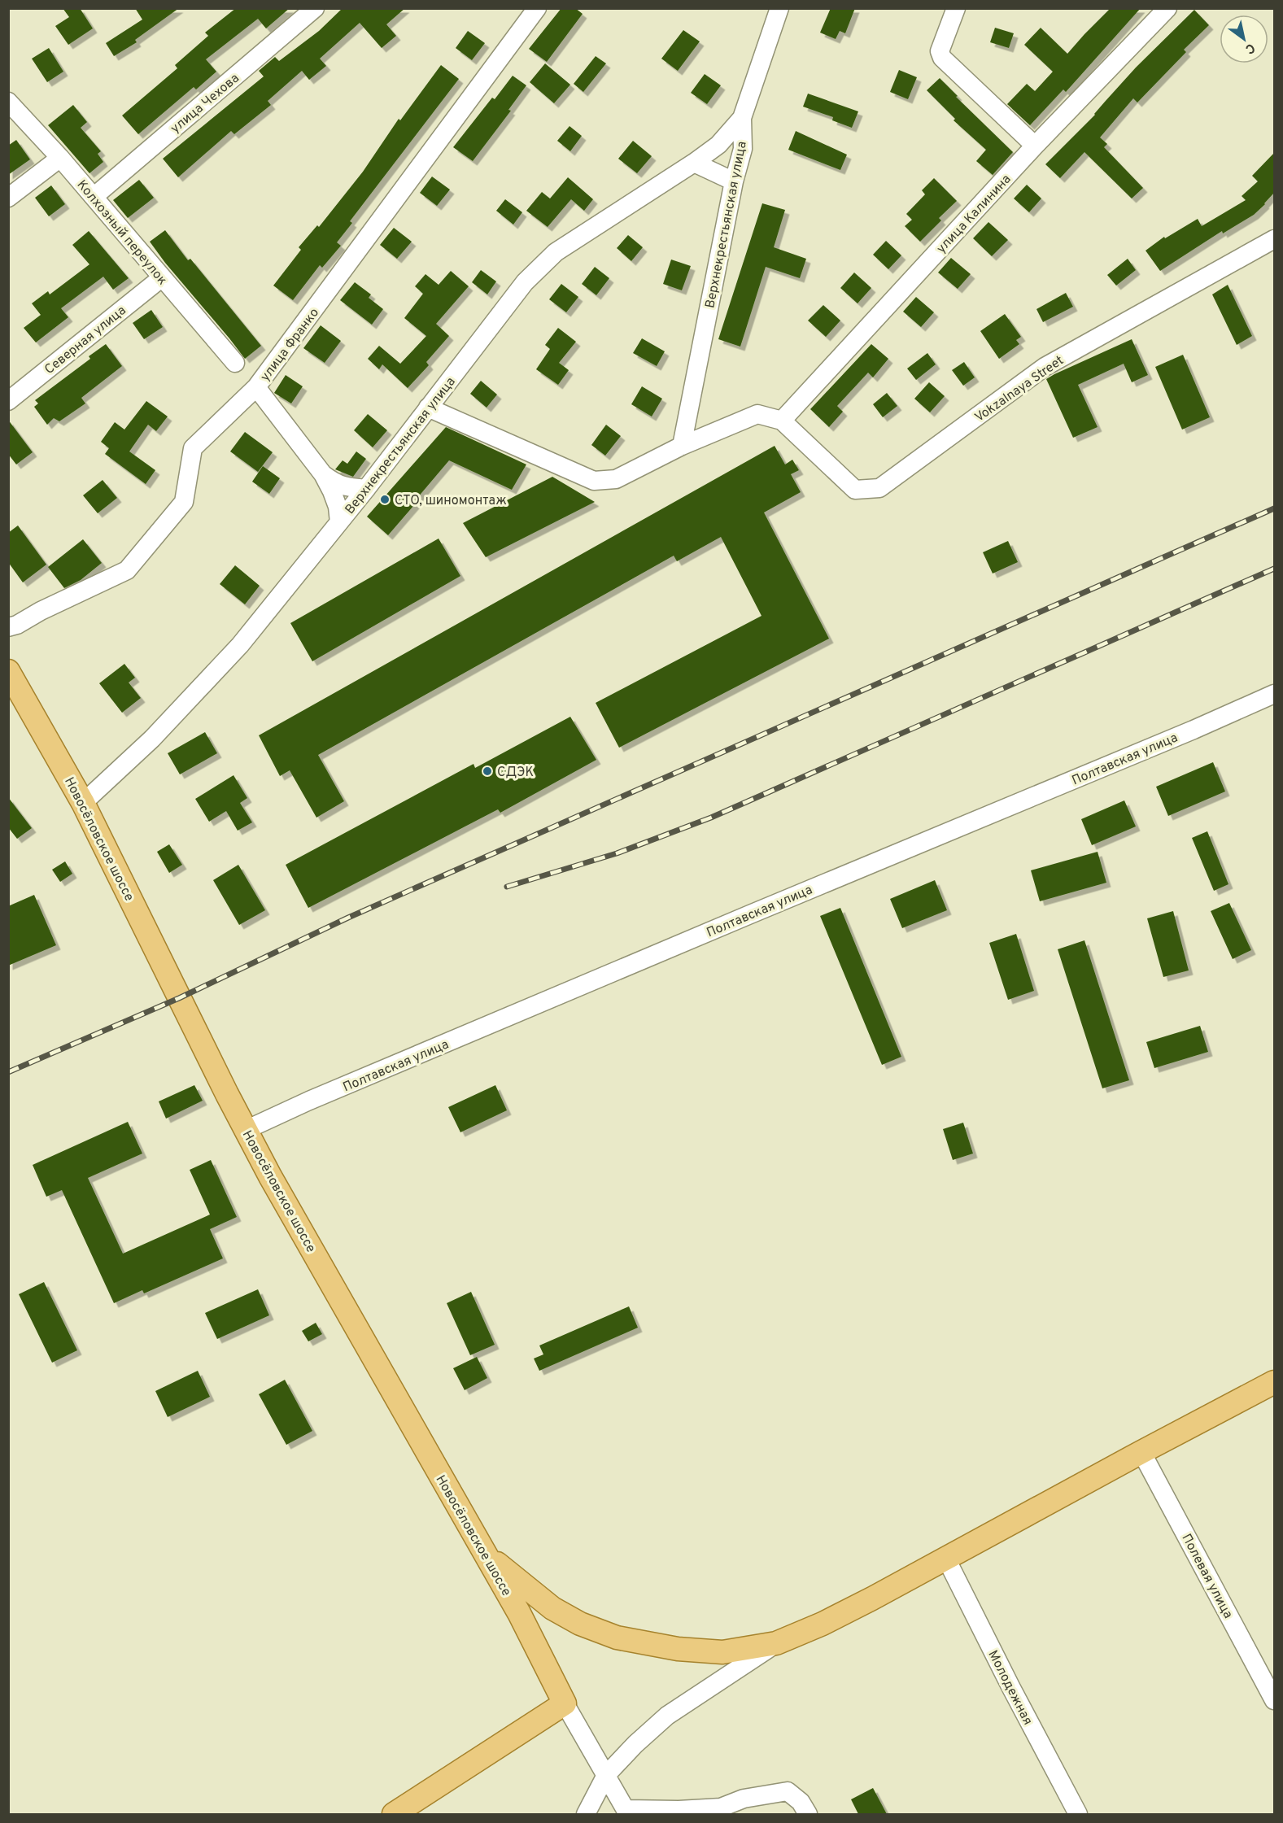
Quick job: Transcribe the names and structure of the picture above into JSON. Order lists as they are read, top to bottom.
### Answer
{
  "streets": {
    "main road": ["Новосёловское шоссе"],
    "street": [
      "улица Чехова",
      "улица Калинина",
      "Верхнекрестьянская улица",
      "Колхозный переулок",
      "Северная улица",
      "улица Франко",
      "Vokzalnaya Street",
      "Полтавская улица",
      "Полевая улица",
      "Молодежная"
    ]
  },
  "crossings": [
    ["улица Чехова", "Колхозный переулок"],
    ["улица Калинина", "Vokzalnaya Street"],
    ["Верхнекрестьянская улица", "Новосёловское шоссе"],
    ["Колхозный переулок", "Северная улица"],
    ["Полтавская улица", "Новосёловское шоссе"]
  ],
  "places": ["СТО, шиномонтаж", "СДЭК"],
  "north": "bottom right"
}
